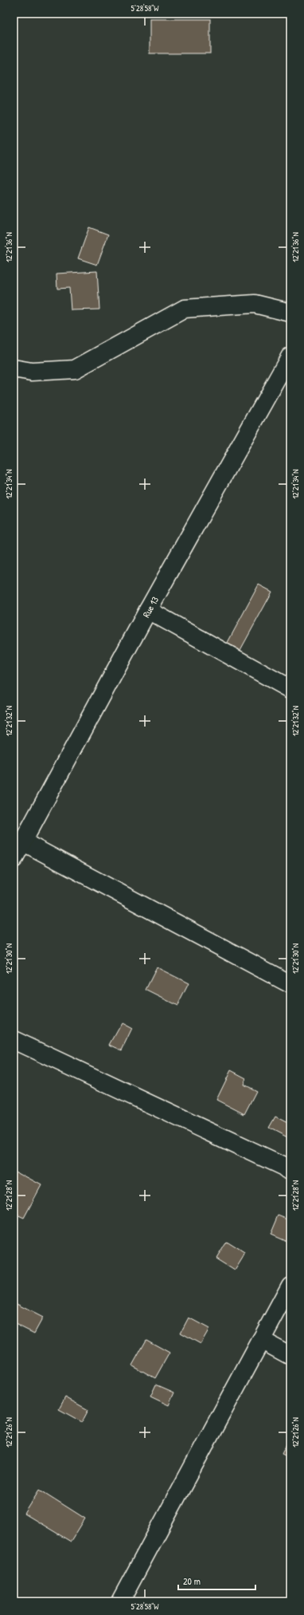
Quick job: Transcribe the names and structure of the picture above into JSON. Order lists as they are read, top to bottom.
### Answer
{
  "streets": {
    "street": ["Rue 13"]
  },
  "scale_bar": "20 m",
  "coordinates": [
    "5°28'58\"W",
    "12°21'36\"N",
    "12°21'34\"N",
    "12°21'32\"N",
    "12°21'30\"N",
    "12°21'28\"N",
    "12°21'26\"N"
  ]
}
